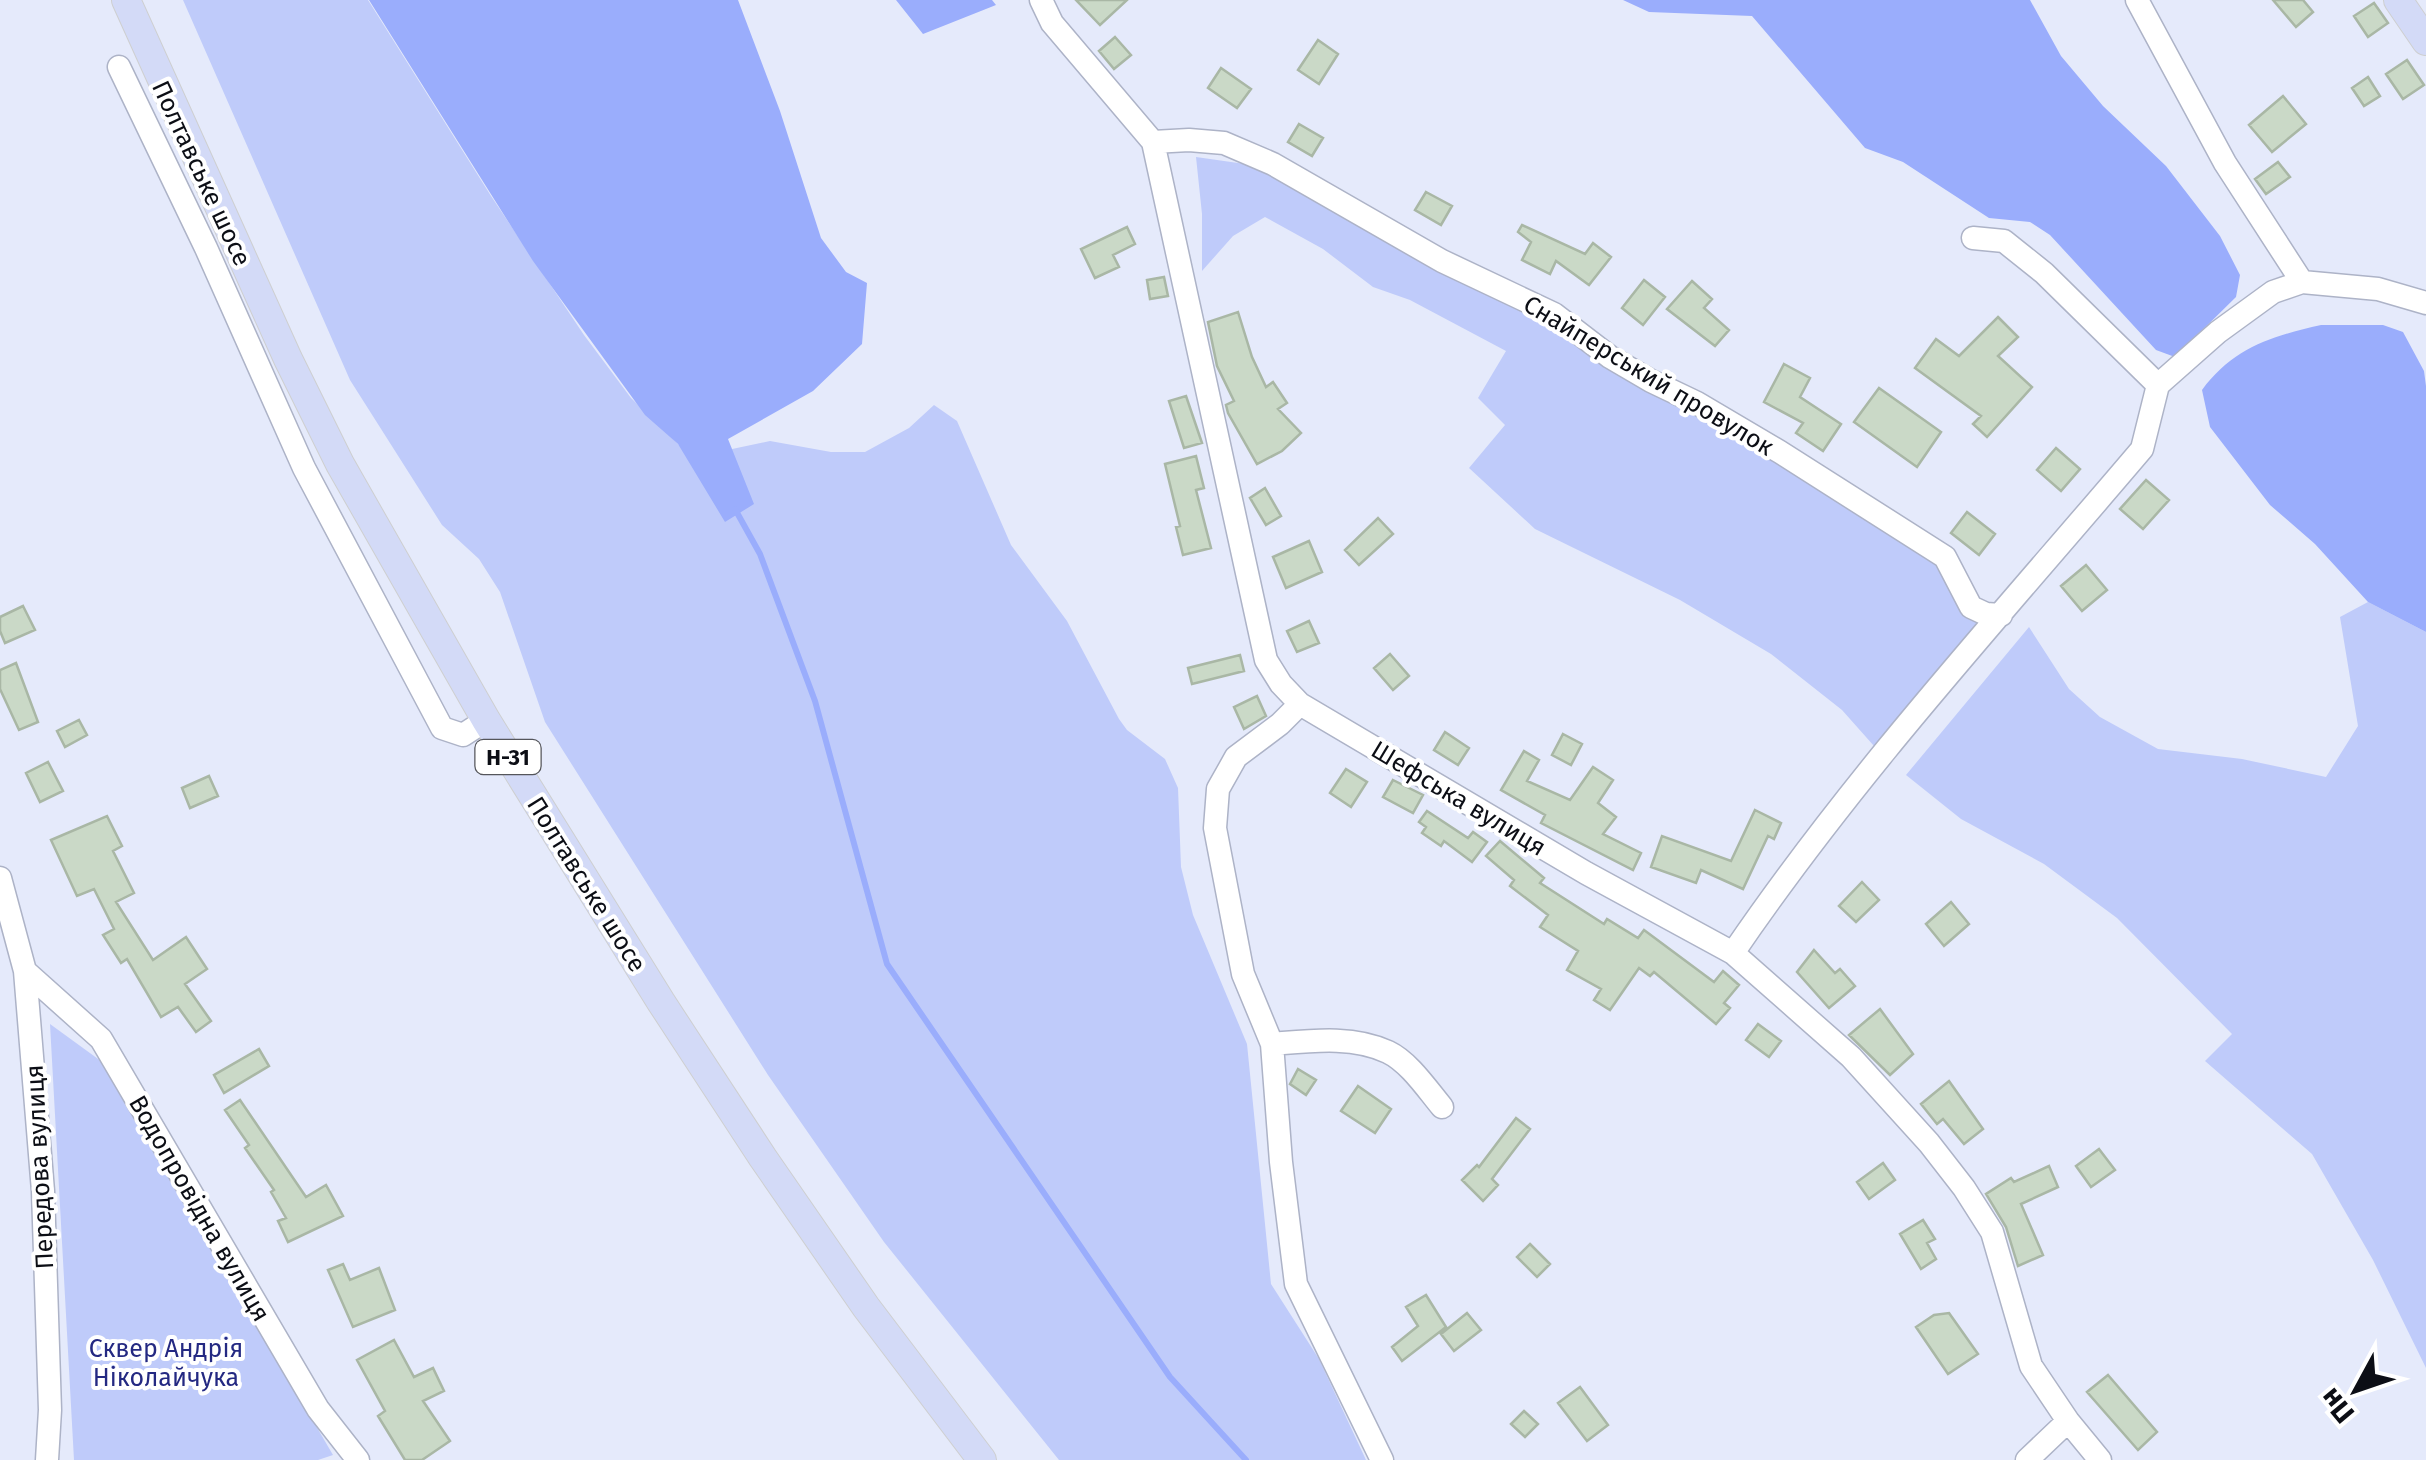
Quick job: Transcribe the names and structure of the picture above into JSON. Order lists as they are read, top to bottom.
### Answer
{
  "streets": {
    "main road": ["Полтавське шосе", "Н-31"],
    "street": [
      "Снайперський провулок",
      "Шефська вулиця",
      "Передова вулиця",
      "Водопровідна вулиця"
    ]
  },
  "crossings": [
    ["Снайперський провулок", "Шефська вулиця"],
    ["Передова вулиця", "Водопровідна вулиця"]
  ],
  "parks": ["Сквер Андрія Ніколайчука"],
  "north": "bottom left"
}
